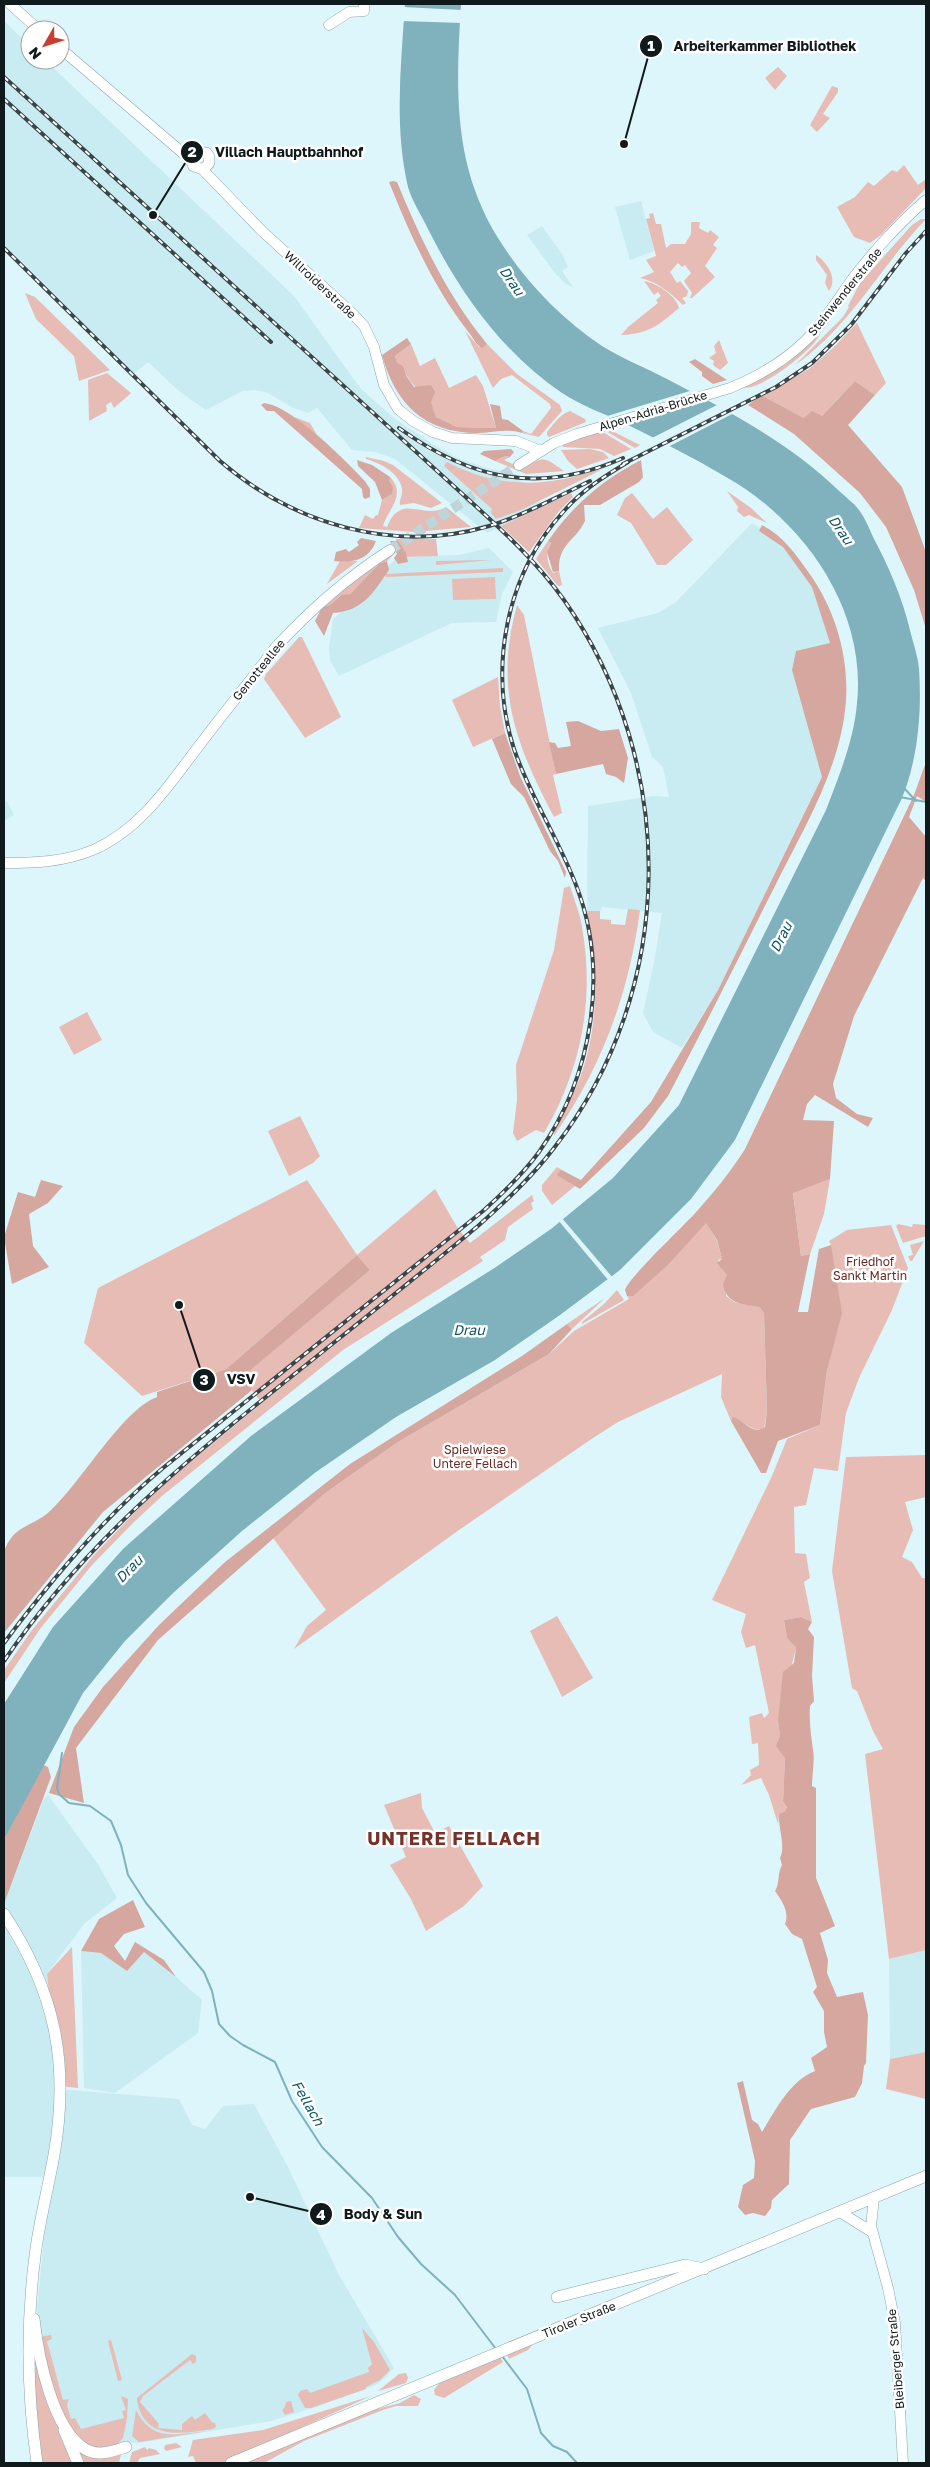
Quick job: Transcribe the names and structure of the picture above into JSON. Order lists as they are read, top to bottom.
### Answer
{
  "streets": {
    "main road": [
      "Willroiderstraße",
      "Steinwenderstraße",
      "Alpen-Adria-Brücke",
      "Genotteallee",
      "Tiroler Straße",
      "Bleiberger Straße"
    ]
  },
  "crossings": [
    ["Willroiderstraße", "Alpen-Adria-Brücke"],
    ["Steinwenderstraße", "Alpen-Adria-Brücke"],
    ["Tiroler Straße", "Bleiberger Straße"]
  ],
  "districts": ["UNTERE FELLACH"],
  "water": ["Drau", "Fellach"],
  "parks": ["Friedhof Sankt Martin", "Spielwiese Untere Fellach"],
  "places": [
    "Arbeiterkammer Bibliothek",
    "Villach Hauptbahnhof",
    "VSV",
    "Body & Sun"
  ],
  "north": "bottom left"
}
